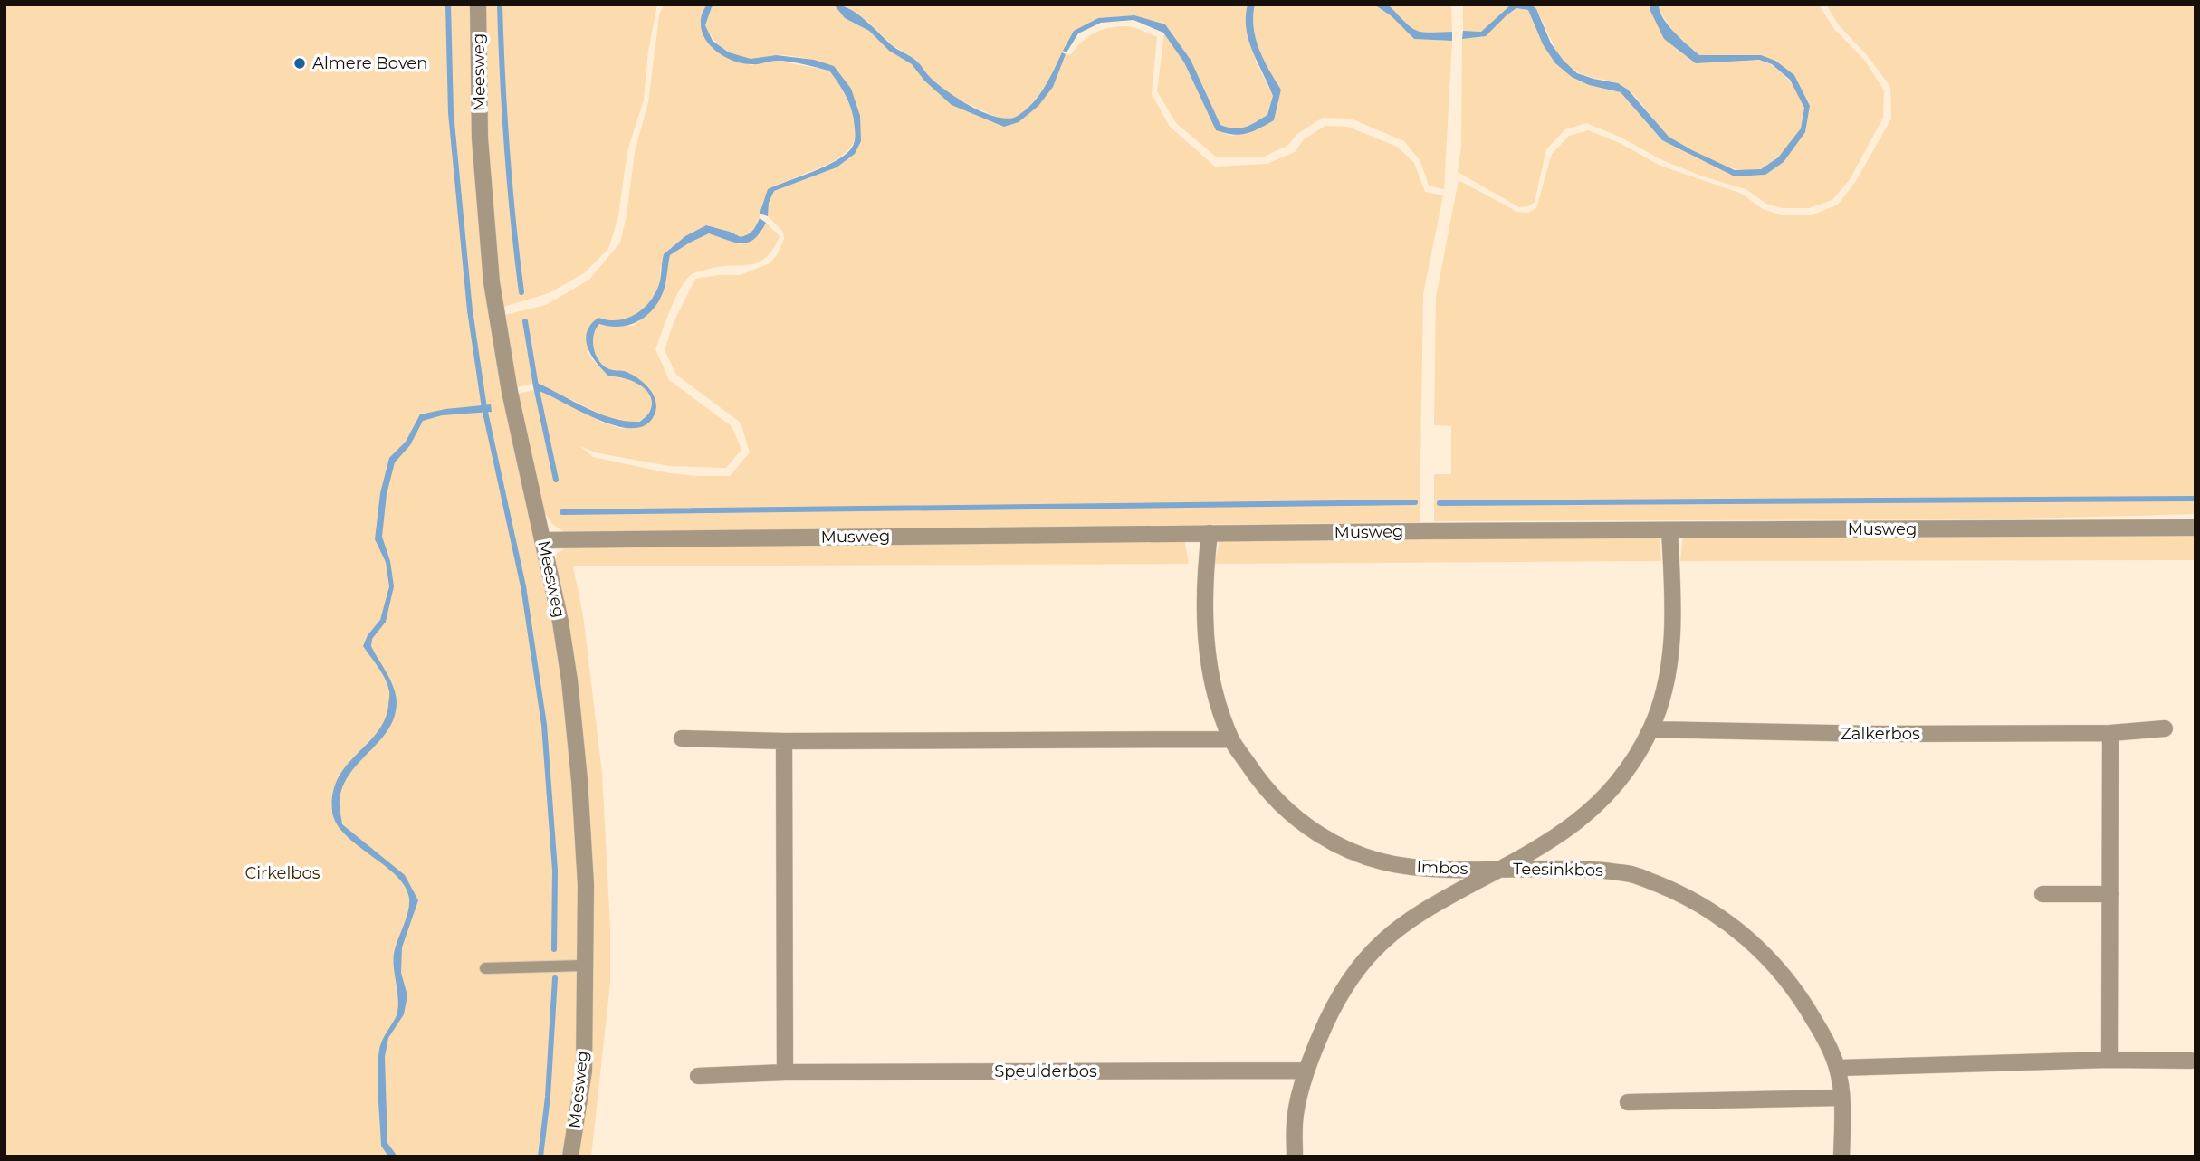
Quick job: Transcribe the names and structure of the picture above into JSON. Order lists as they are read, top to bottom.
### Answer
{
  "streets": {
    "street": [
      "Meesweg",
      "Musweg",
      "Zalkerbos",
      "Imbos",
      "Teesinkbos",
      "Speulderbos"
    ]
  },
  "crossings": [
    ["Meesweg", "Musweg"],
    ["Musweg", "Imbos"],
    ["Imbos", "Teesinkbos"],
    ["Teesinkbos", "Speulderbos"]
  ],
  "parks": ["Cirkelbos"],
  "places": ["Almere Boven"]
}
